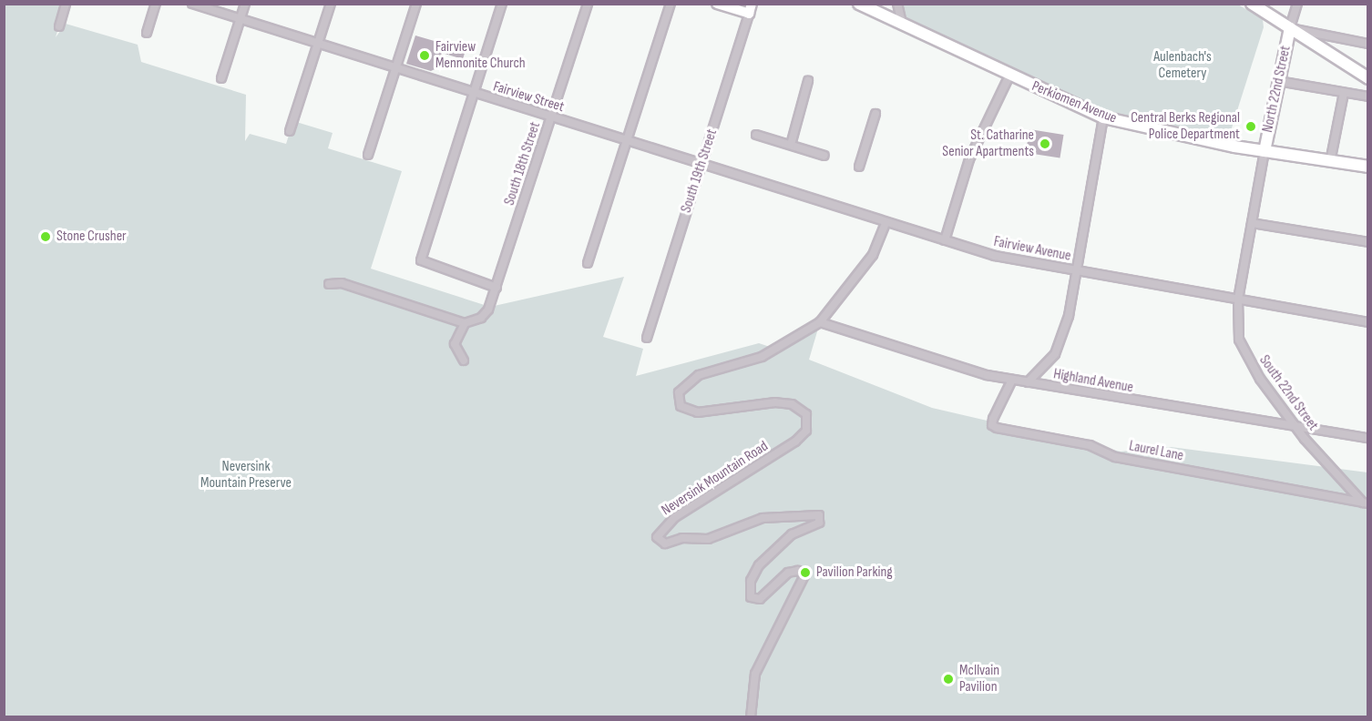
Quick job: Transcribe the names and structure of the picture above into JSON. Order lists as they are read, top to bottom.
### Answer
{
  "streets": {
    "main road": ["North 22nd Street", "Perkiomen Avenue"],
    "street": [
      "Fairview Street",
      "South 18th Street",
      "South 19th Street",
      "Fairview Avenue",
      "Highland Avenue",
      "South 22nd Street",
      "Laurel Lane",
      "Neversink Mountain Road"
    ]
  },
  "crossings": [
    ["North 22nd Street", "Perkiomen Avenue"],
    ["North 22nd Street", "South 22nd Street"],
    ["Fairview Street", "South 18th Street"],
    ["Fairview Street", "South 19th Street"],
    ["Fairview Street", "Fairview Avenue"],
    ["Perkiomen Avenue", "South 22nd Street"],
    ["South 19th Street", "Fairview Avenue"],
    ["Fairview Avenue", "South 22nd Street"],
    ["Highland Avenue", "South 22nd Street"],
    ["Highland Avenue", "Laurel Lane"],
    ["Highland Avenue", "Neversink Mountain Road"],
    ["South 22nd Street", "Laurel Lane"]
  ],
  "parks": ["Aulenbach's Cemetery", "Neversink Mountain Preserve"],
  "places": [
    "Fairview Mennonite Church",
    "Central Berks Regional Police Department",
    "St. Catharine Senior Apartments",
    "Stone Crusher",
    "Pavilion Parking",
    "McIlvain Pavilion"
  ]
}
